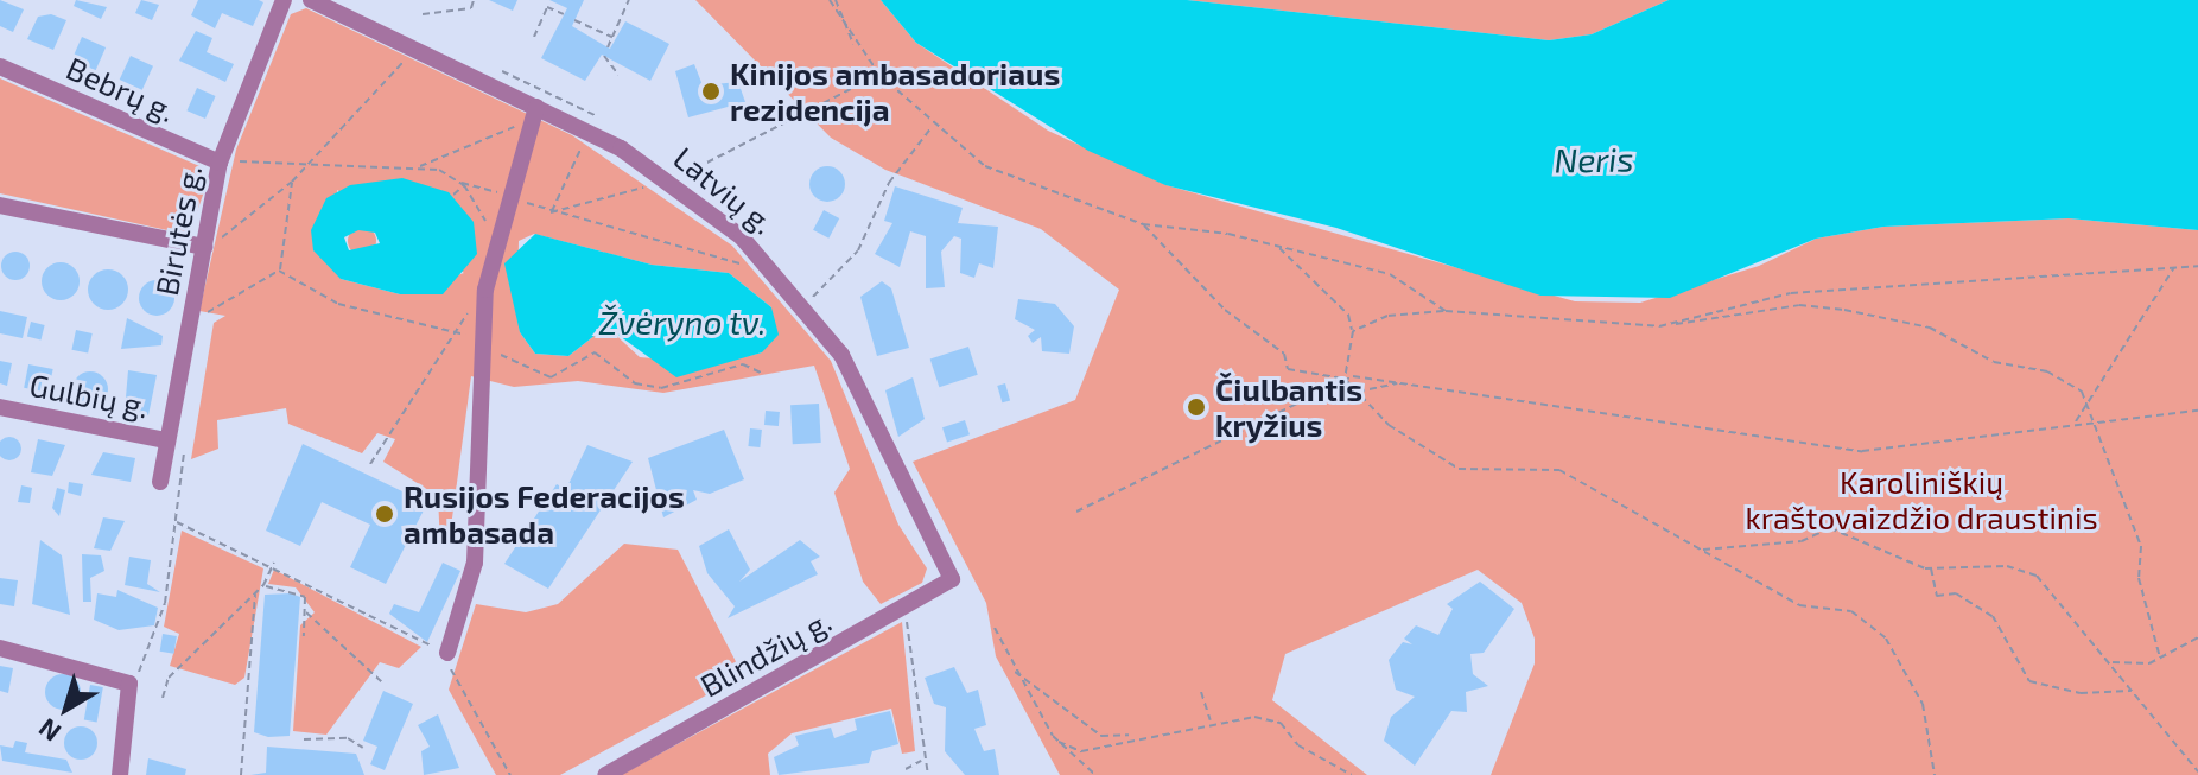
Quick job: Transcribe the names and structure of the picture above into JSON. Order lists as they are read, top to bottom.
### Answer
{
  "streets": {
    "street": [
      "Bebrų g.",
      "Latvių g.",
      "Birutės g.",
      "Gulbių g.",
      "Blindžių g."
    ]
  },
  "crossings": [
    ["Bebrų g.", "Birutės g."],
    ["Latvių g.", "Blindžių g."],
    ["Birutės g.", "Gulbių g."]
  ],
  "water": ["Neris", "Žvėryno tv."],
  "parks": ["Karoliniškių kraštovaizdžio draustinis"],
  "places": ["Kinijos ambasadoriaus rezidencija", "Čiulbantis kryžius", "Rusijos Federacijos ambasada"],
  "north": "bottom left"
}
